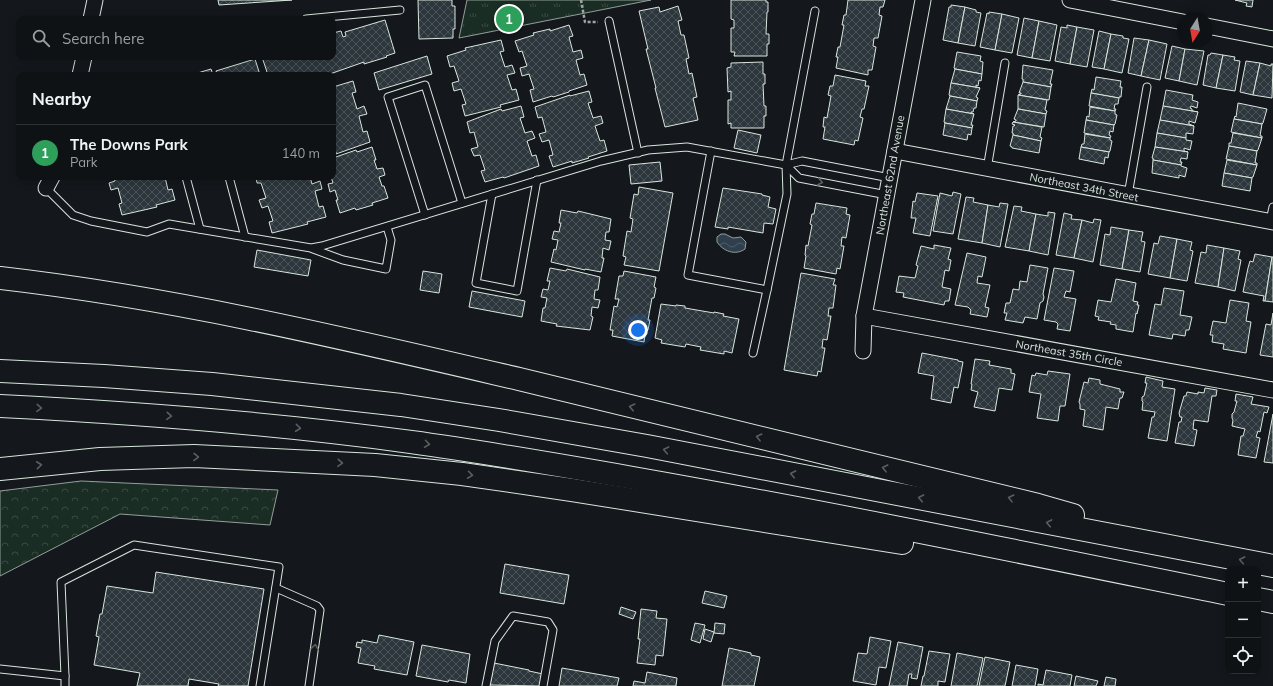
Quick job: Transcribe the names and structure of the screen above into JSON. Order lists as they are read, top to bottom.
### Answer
{
  "streets": {
    "street": ["Northeast 62nd Avenue", "Northeast 34th Street", "Northeast 35th Circle"]
  },
  "crossings": [
    ["Northeast 62nd Avenue", "Northeast 34th Street"],
    ["Northeast 62nd Avenue", "Northeast 35th Circle"]
  ],
  "north": "bottom",
  "page": {
    "pins": "1",
    "search": "Search here",
    "heading": "Nearby",
    "list": [
      {
        "mark": "1",
        "name": "The Downs Park",
        "note": "Park",
        "value": "140 m"
      }
    ],
    "map_buttons": ["+", "−"]
  }
}
